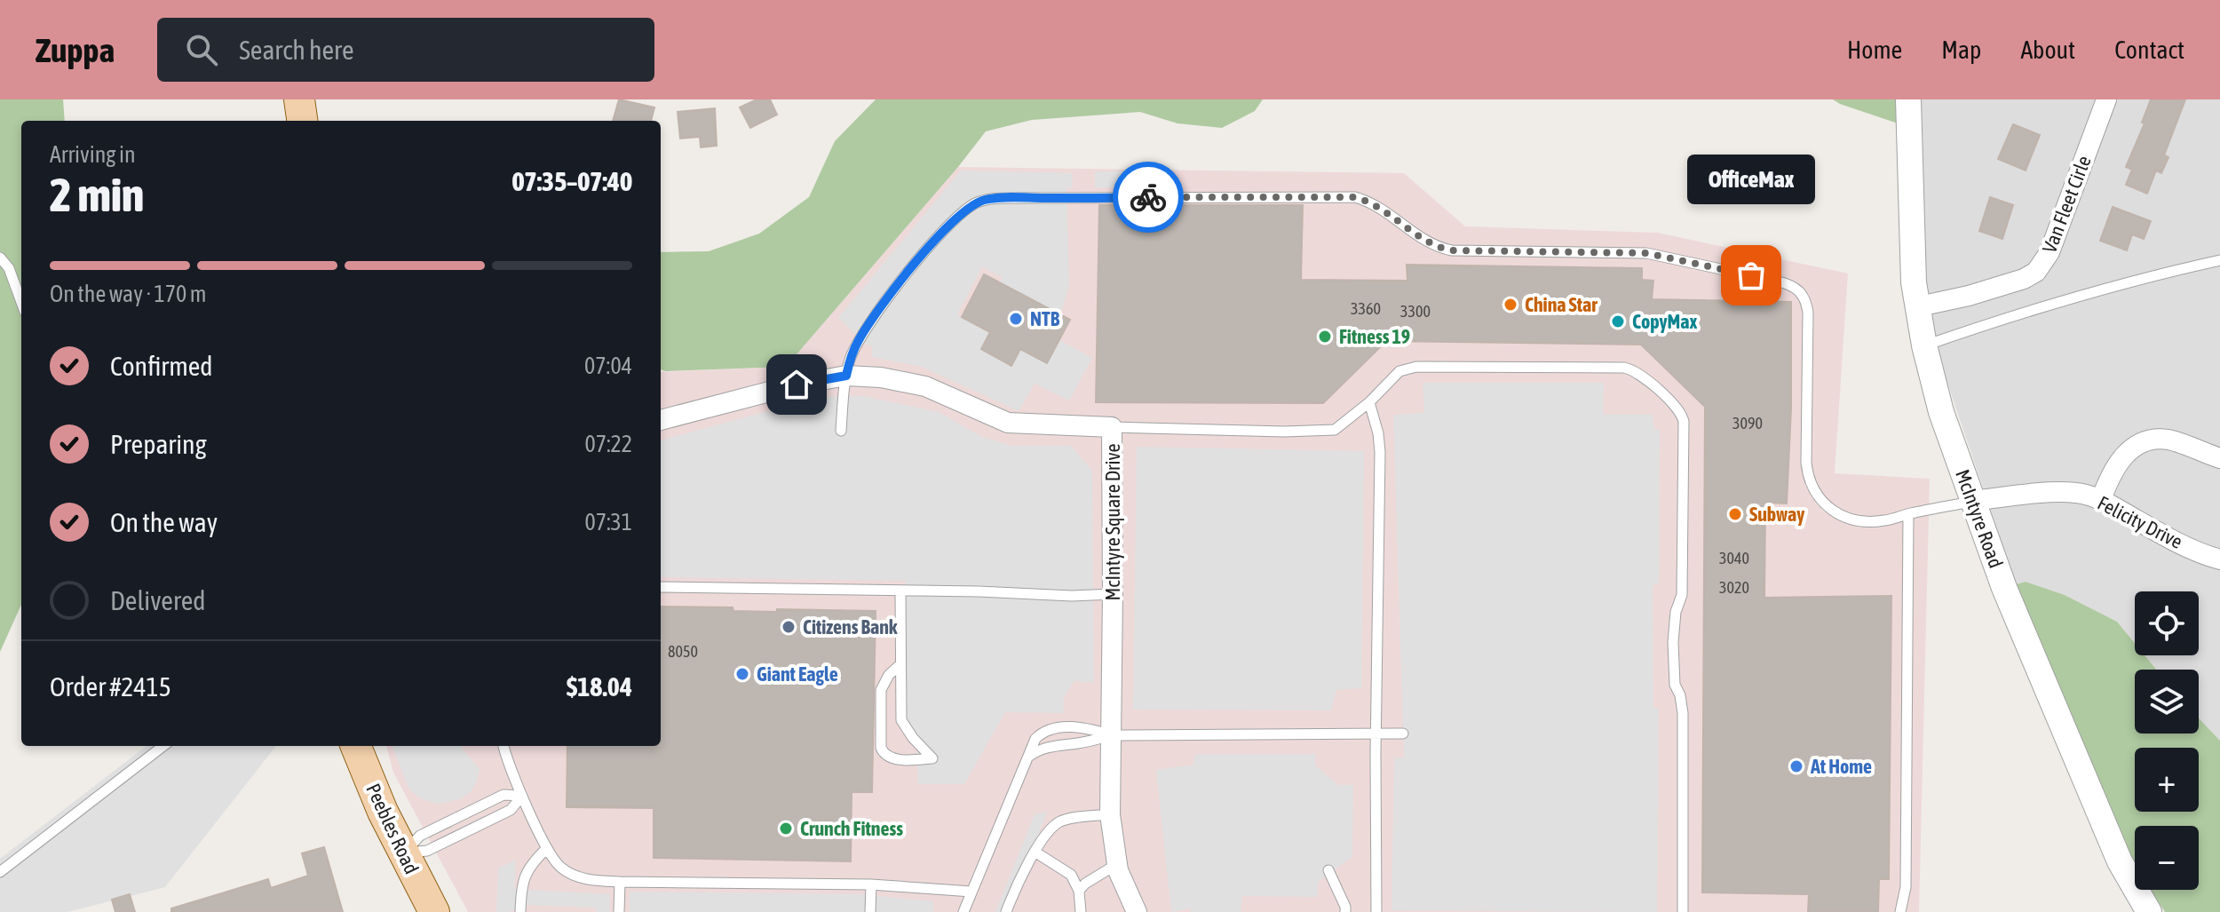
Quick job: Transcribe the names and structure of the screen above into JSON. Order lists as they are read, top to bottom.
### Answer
{
  "streets": {
    "main road": ["Peebles Road"],
    "street": [
      "Van Fleet Cirle",
      "McIntyre Road",
      "McIntyre Square Drive",
      "Felicity Drive"
    ]
  },
  "crossings": [
    ["Van Fleet Cirle", "McIntyre Road"],
    ["McIntyre Road", "Felicity Drive"]
  ],
  "places": [
    "OfficeMax",
    "China Star",
    "NTB",
    "CopyMax",
    "Fitness 19",
    "Subway",
    "Citizens Bank",
    "Giant Eagle",
    "At Home",
    "Crunch Fitness"
  ],
  "house_numbers": [
    "3360",
    "3300",
    "3090",
    "3040",
    "3020",
    "8050"
  ],
  "page": {
    "header": "Zuppa",
    "search": "Search here",
    "nav": [
      "Home",
      "Map",
      "About",
      "Contact"
    ],
    "heading": ["2 min", "Arriving in", "07:35–07:40"],
    "panel": ["Order #2415", "$18.04"],
    "bubble": "OfficeMax",
    "bar": "On the way · 170 m",
    "list": [
      ["Confirmed", "07:04"],
      ["Preparing", "07:22"],
      ["On the way", "07:31"],
      "Delivered"
    ],
    "map_buttons": ["+", "−"]
  }
}
